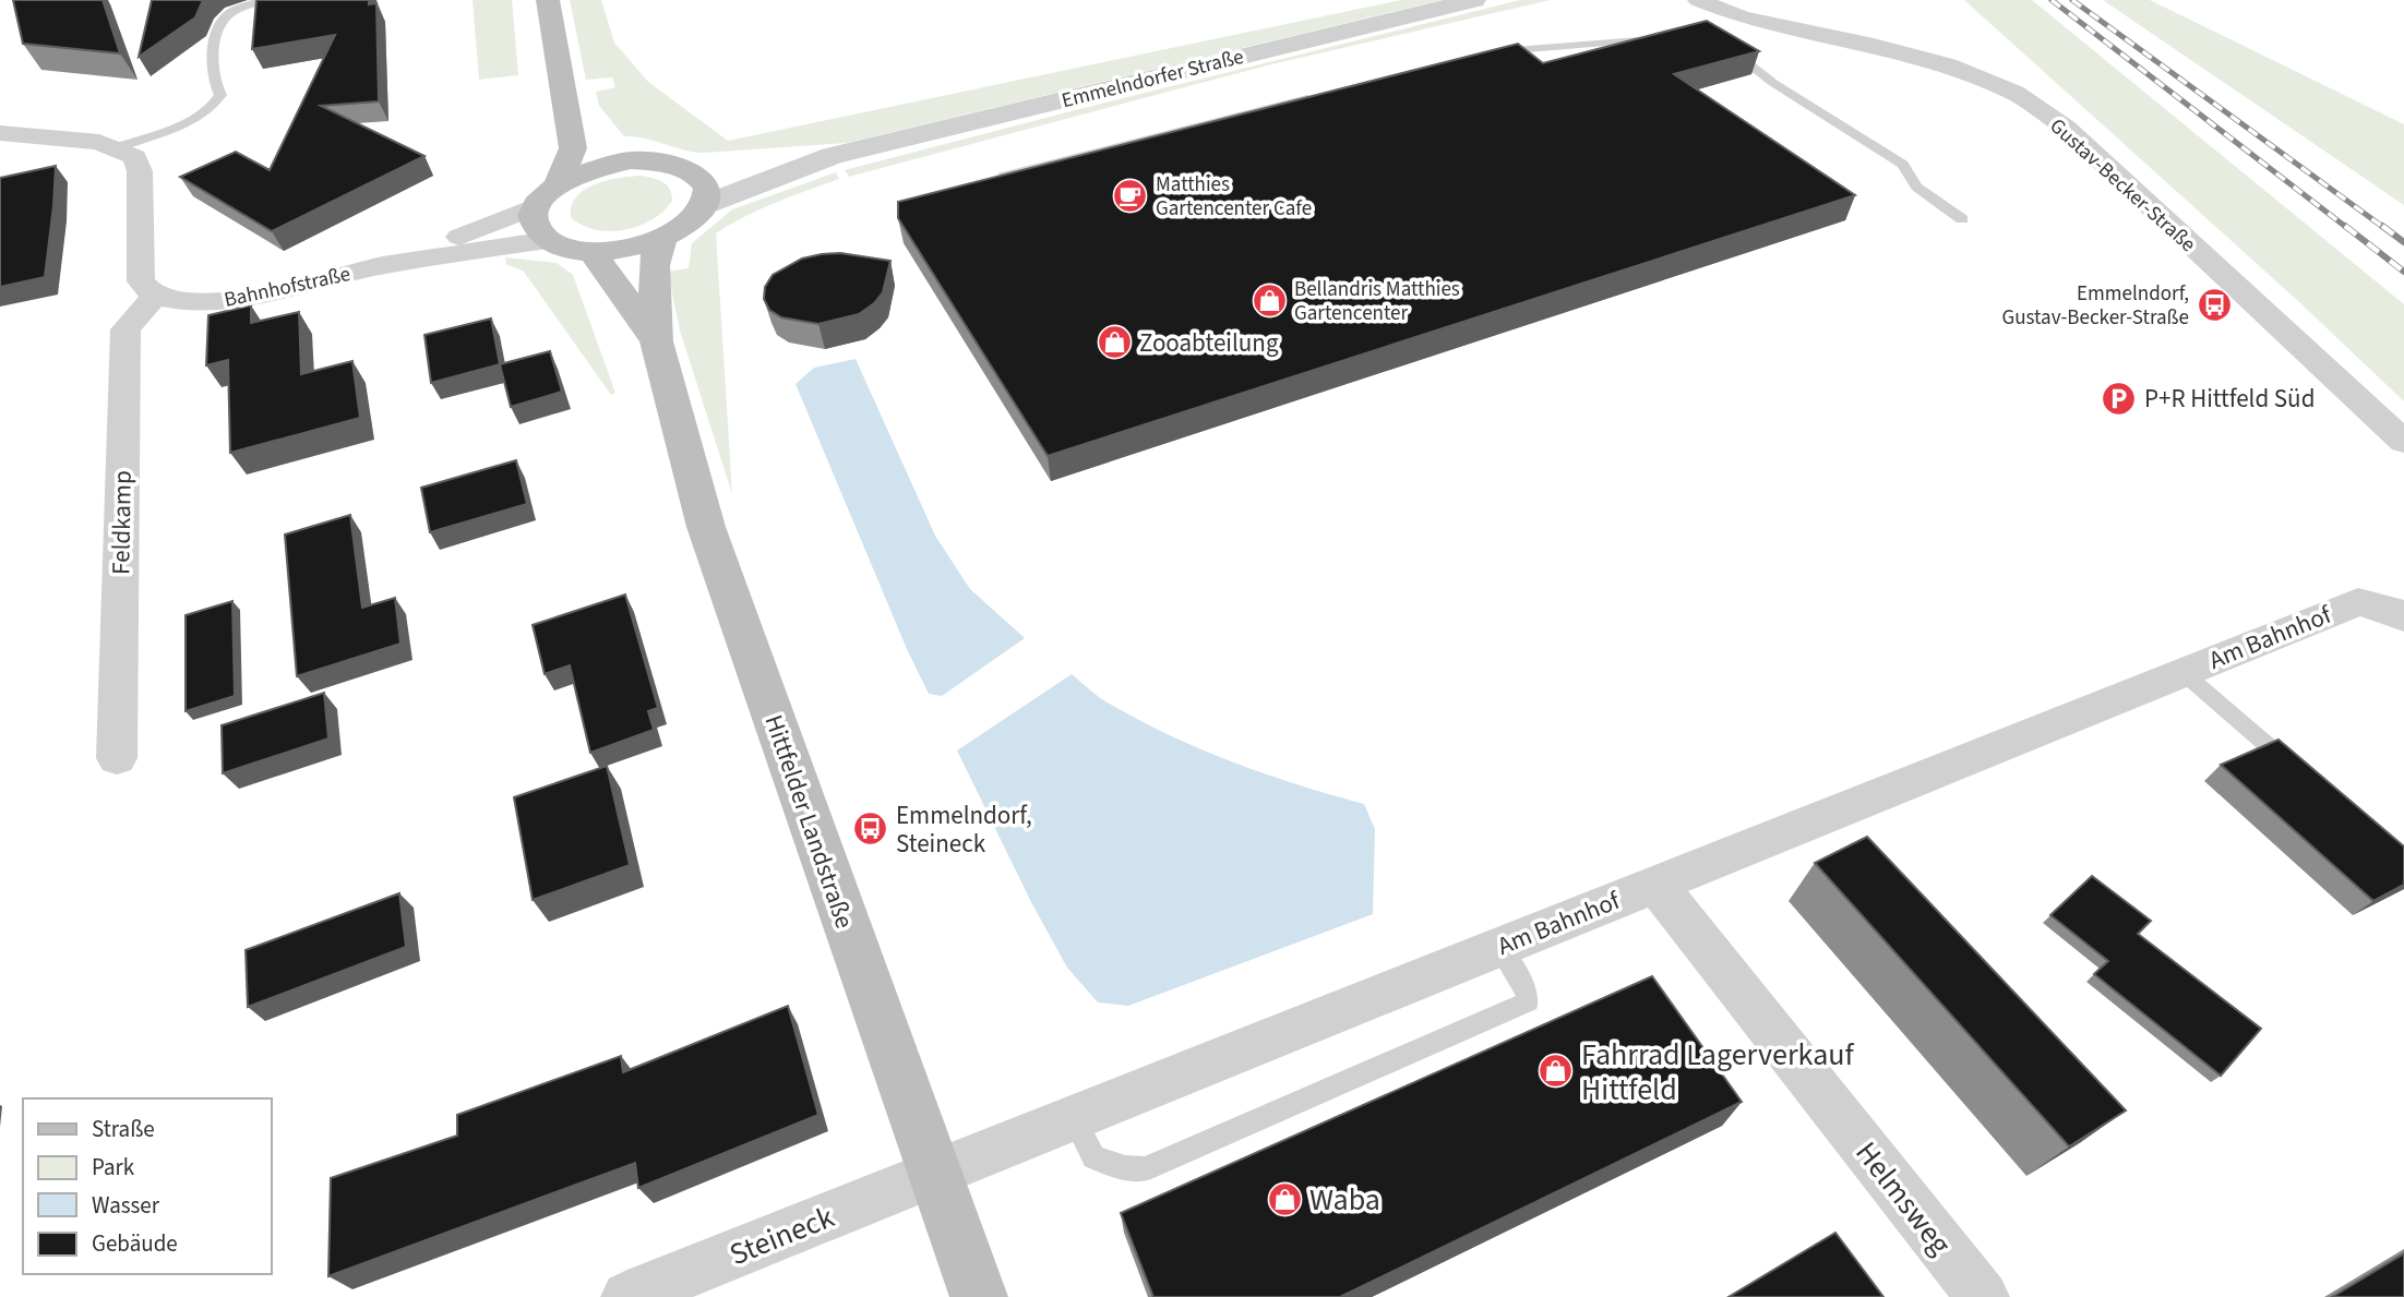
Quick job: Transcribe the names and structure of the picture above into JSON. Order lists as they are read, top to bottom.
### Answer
{
  "streets": {
    "main road": ["Hittfelder Landstraße"],
    "street": [
      "Emmelndorfer Straße",
      "Gustav-Becker-Straße",
      "Bahnhofstraße",
      "Feldkamp",
      "Am Bahnhof",
      "Helmsweg",
      "Steineck"
    ]
  },
  "crossings": [
    ["Bahnhofstraße", "Feldkamp"],
    ["Am Bahnhof", "Hittfelder Landstraße"],
    ["Am Bahnhof", "Helmsweg"],
    ["Am Bahnhof", "Steineck"],
    ["Hittfelder Landstraße", "Steineck"]
  ],
  "places": {
    "cafe": ["Matthies Gartencenter Cafe"],
    "shop": [
      "Bellandris Matthies Gartencenter",
      "Zooabteilung",
      "Fahrrad Lagerverkauf Hittfeld",
      "Waba"
    ],
    "bus stop": ["Emmelndorf, Gustav-Becker-Straße", "Emmelndorf, Steineck"],
    "parking": ["P+R Hittfeld Süd"]
  },
  "legend": [
    "Straße",
    "Park",
    "Wasser",
    "Gebäude"
  ]
}
